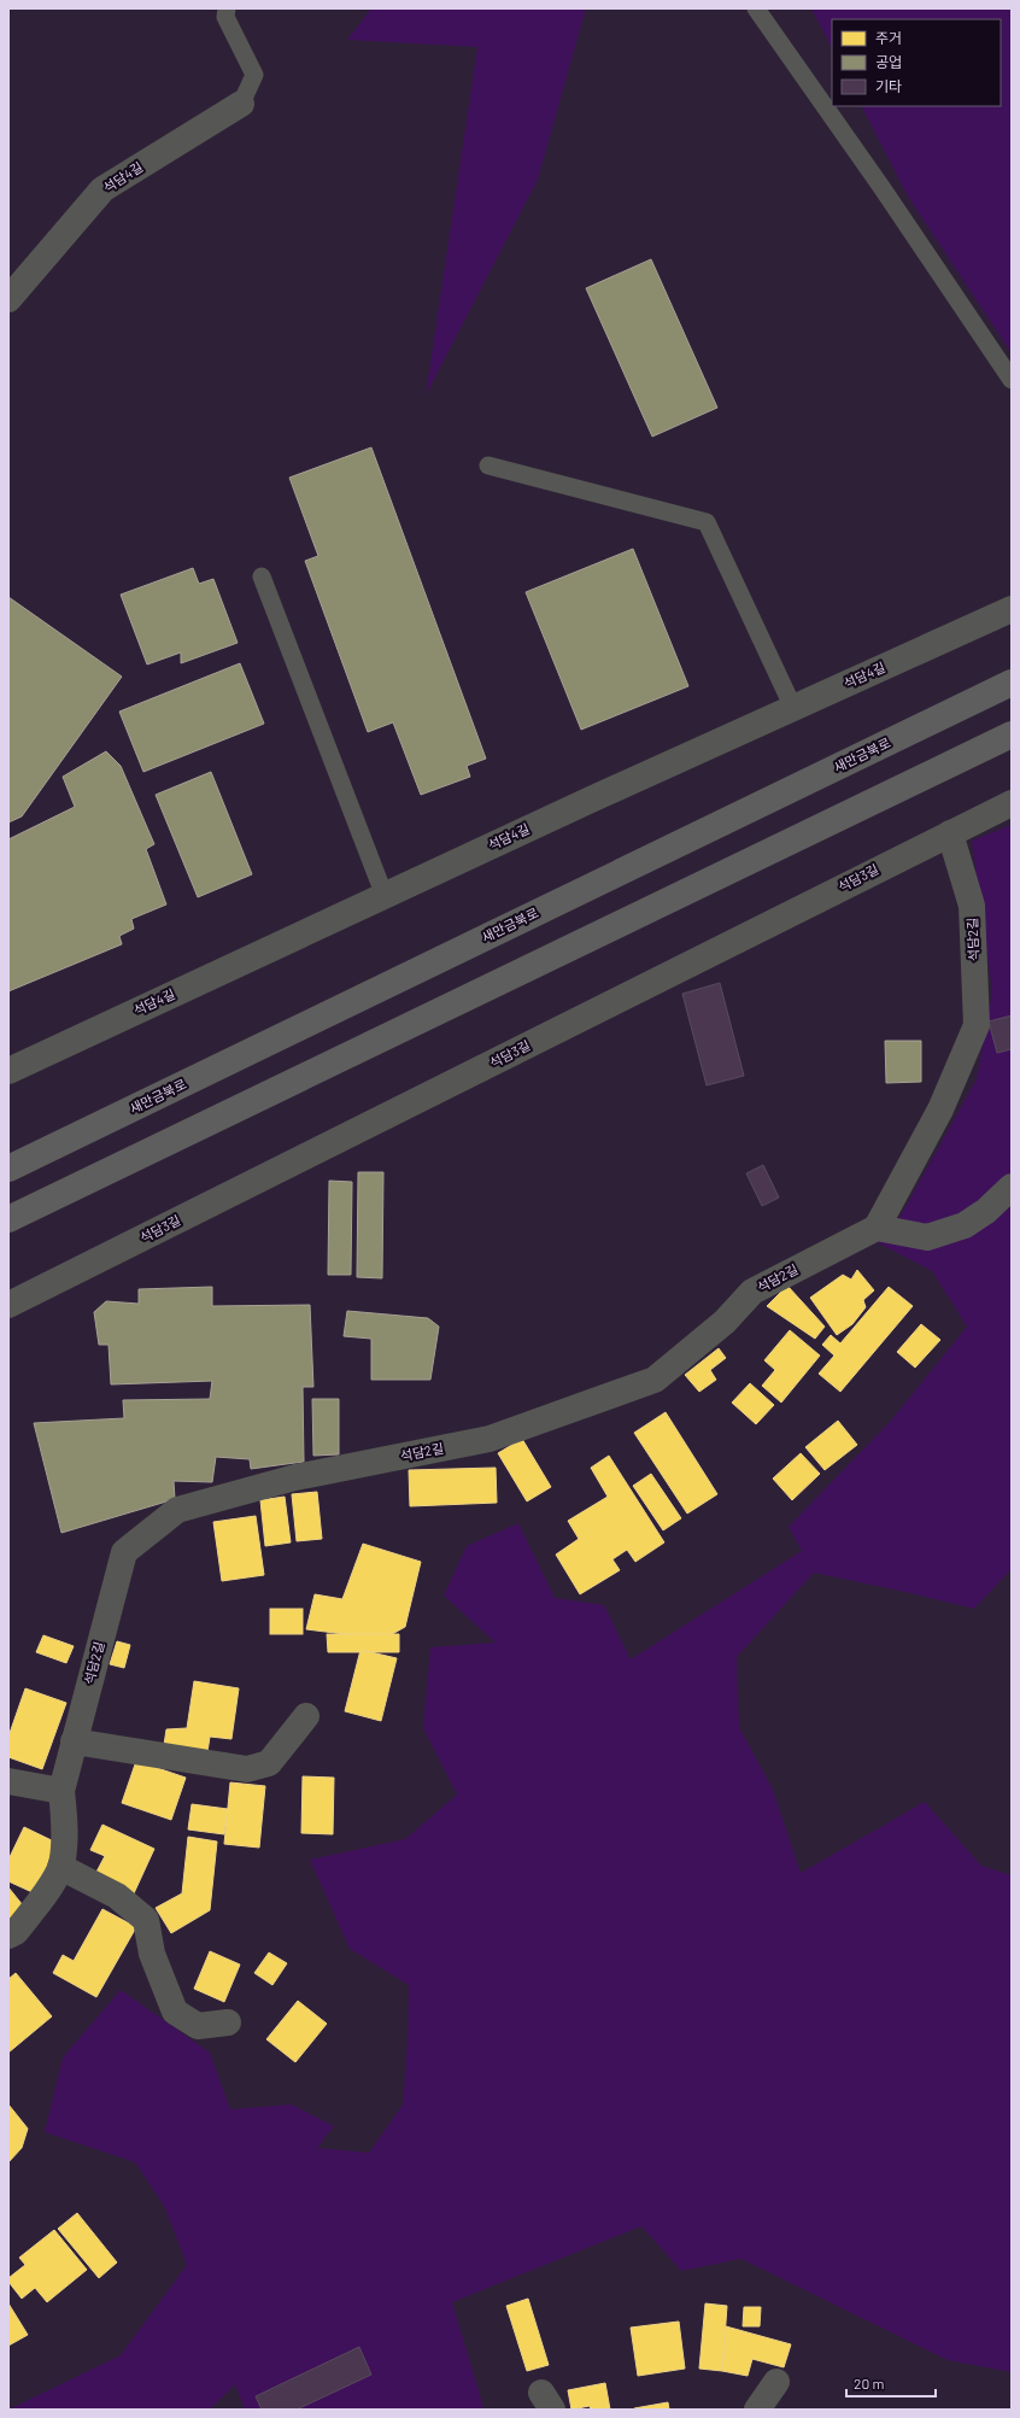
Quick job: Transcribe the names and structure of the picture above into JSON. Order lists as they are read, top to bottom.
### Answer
{
  "streets": {
    "highway": ["새만금북로"],
    "street": ["석담4길", "석담3길", "석담2길"]
  },
  "crossings": [
    ["석담3길", "석담2길"]
  ],
  "legend": ["주거", "공업", "기타"],
  "scale_bar": "20 m"
}
